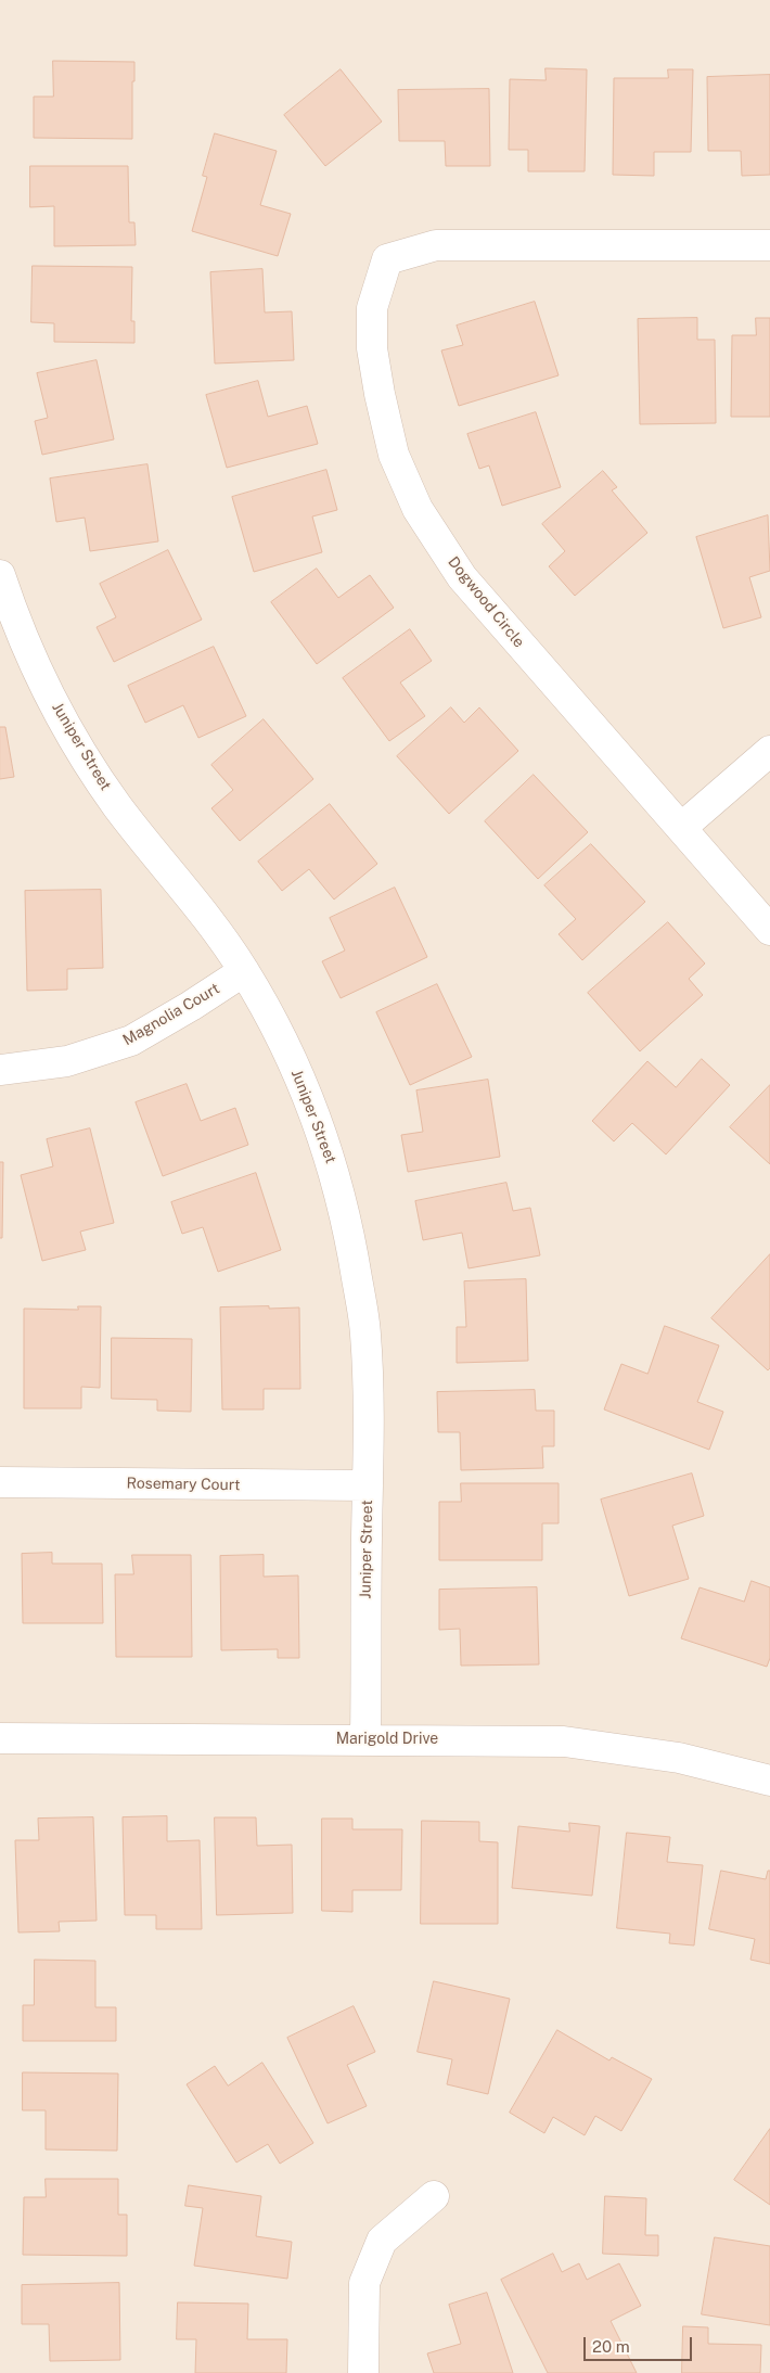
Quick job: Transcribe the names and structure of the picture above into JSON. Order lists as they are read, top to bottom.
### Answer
{
  "streets": {
    "street": [
      "Dogwood Circle",
      "Juniper Street",
      "Magnolia Court",
      "Rosemary Court",
      "Marigold Drive"
    ]
  },
  "crossings": [
    ["Juniper Street", "Magnolia Court"],
    ["Juniper Street", "Rosemary Court"],
    ["Juniper Street", "Marigold Drive"]
  ],
  "scale_bar": "20 m"
}
